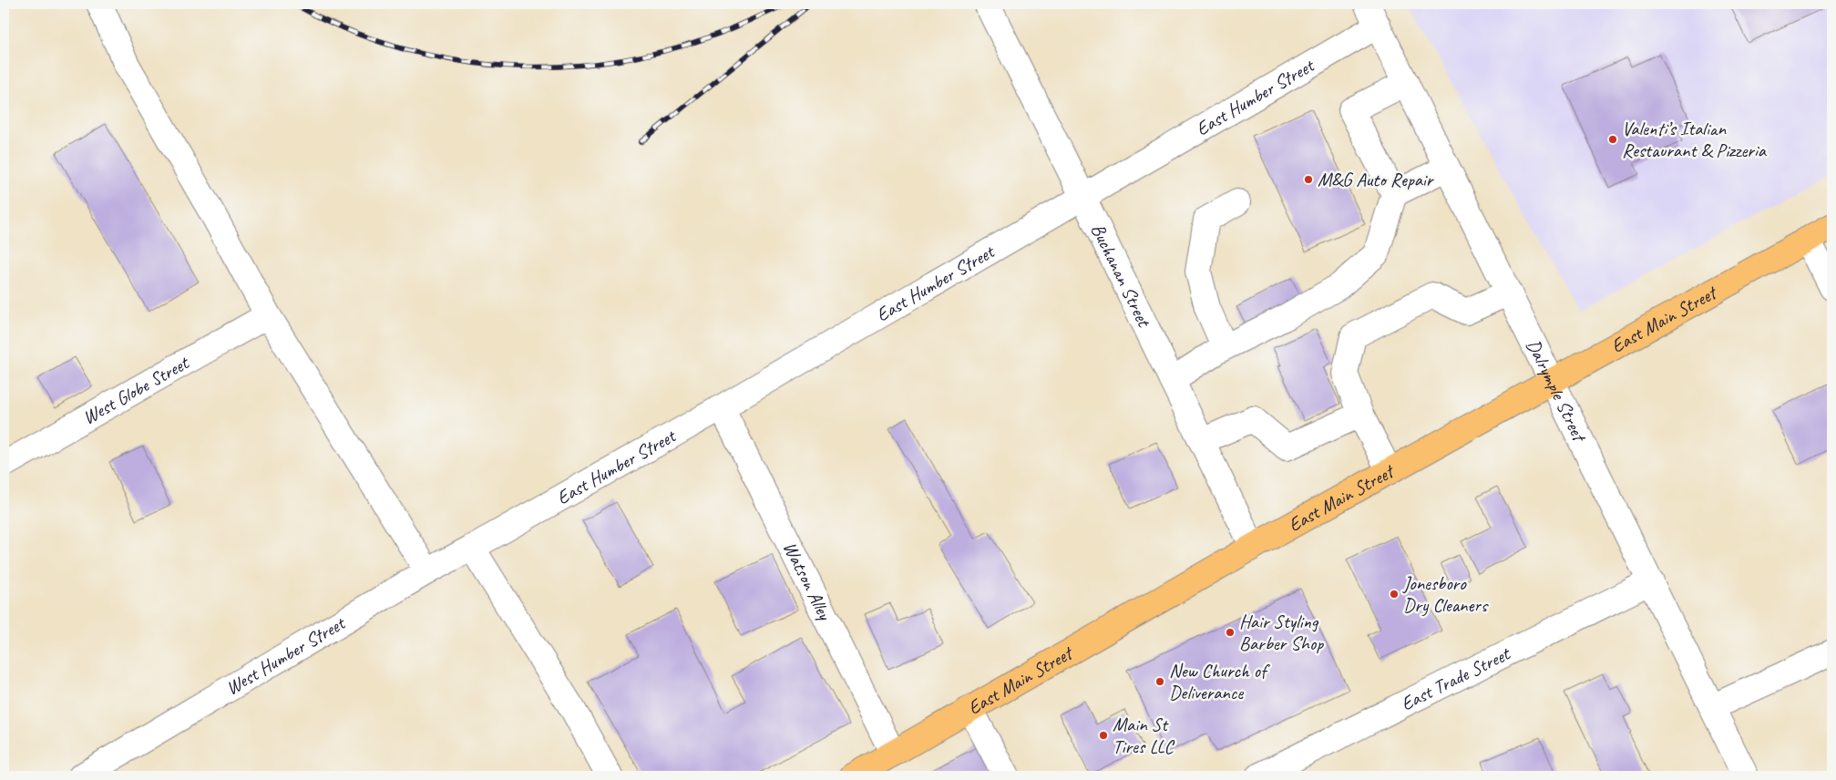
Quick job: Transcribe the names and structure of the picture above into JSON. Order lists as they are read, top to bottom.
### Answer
{
  "streets": {
    "main road": ["East Main Street"],
    "street": [
      "East Humber Street",
      "Buchanan Street",
      "West Globe Street",
      "Dalrymple Street",
      "Watson Alley",
      "West Humber Street",
      "East Trade Street"
    ]
  },
  "crossings": [
    ["East Humber Street", "Buchanan Street"],
    ["East Humber Street", "Dalrymple Street"],
    ["East Humber Street", "Watson Alley"],
    ["East Humber Street", "West Humber Street"],
    ["Buchanan Street", "East Main Street"],
    ["East Main Street", "Dalrymple Street"],
    ["East Main Street", "Watson Alley"],
    ["Dalrymple Street", "East Trade Street"]
  ],
  "places": [
    "Valenti’s Italian Restaurant & Pizzeria",
    "M&G Auto Repair",
    "Jonesboro Dry Cleaners",
    "Hair Styling Barber Shop",
    "New Church of Deliverance",
    "Main St Tires LLC"
  ]
}
